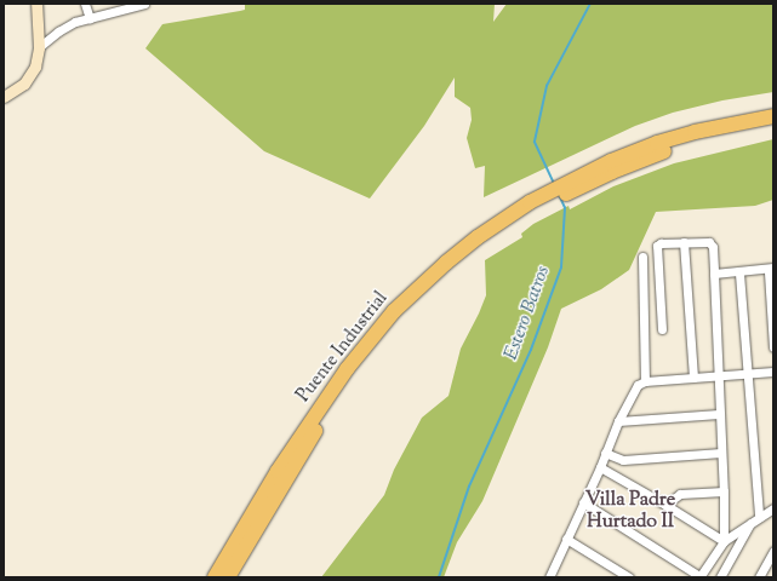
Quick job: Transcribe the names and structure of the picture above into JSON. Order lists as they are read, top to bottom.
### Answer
{
  "streets": {
    "highway": ["Puente Industrial"]
  },
  "districts": ["Villa Padre Hurtado II"],
  "water": ["Estero Batros"]
}
